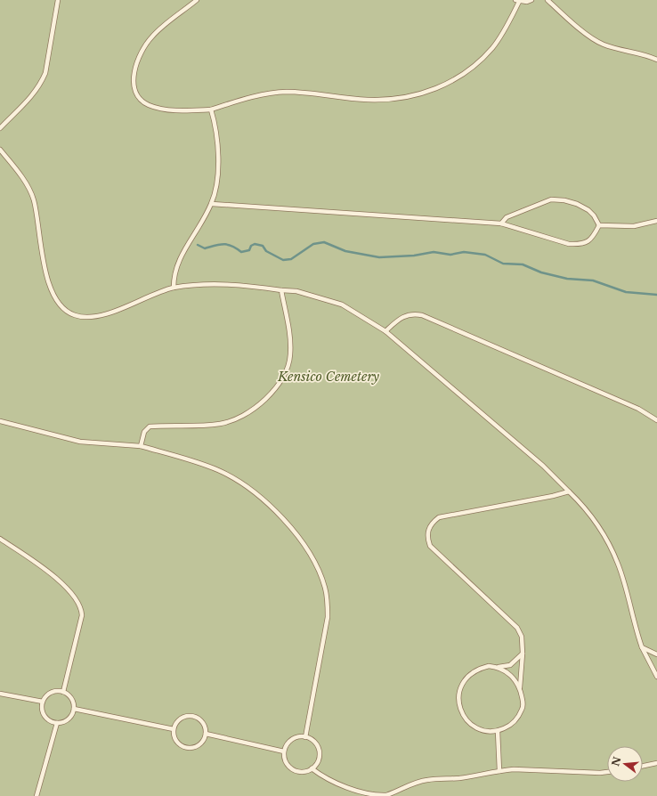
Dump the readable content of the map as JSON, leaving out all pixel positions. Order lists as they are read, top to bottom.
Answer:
{
  "parks": ["Kensico Cemetery"],
  "north": "left"
}
